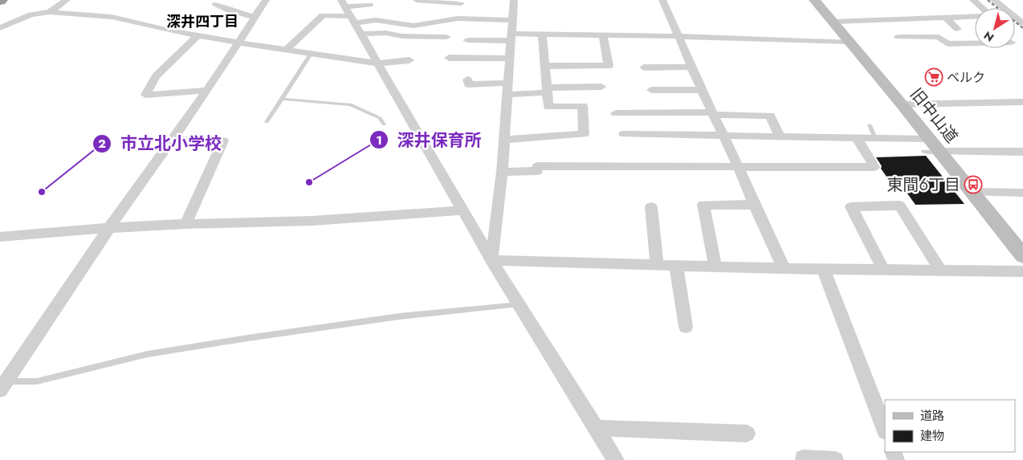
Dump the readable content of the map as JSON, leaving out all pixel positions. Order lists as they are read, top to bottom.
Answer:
{
  "streets": {
    "main road": ["旧中山道"]
  },
  "districts": ["深井四丁目"],
  "places": {
    "supermarket": ["ベルク"],
    "other": ["深井保育所", "市立北小学校"],
    "bus stop": ["東間6丁目"]
  },
  "legend": ["道路", "建物"],
  "north": "bottom left"
}
